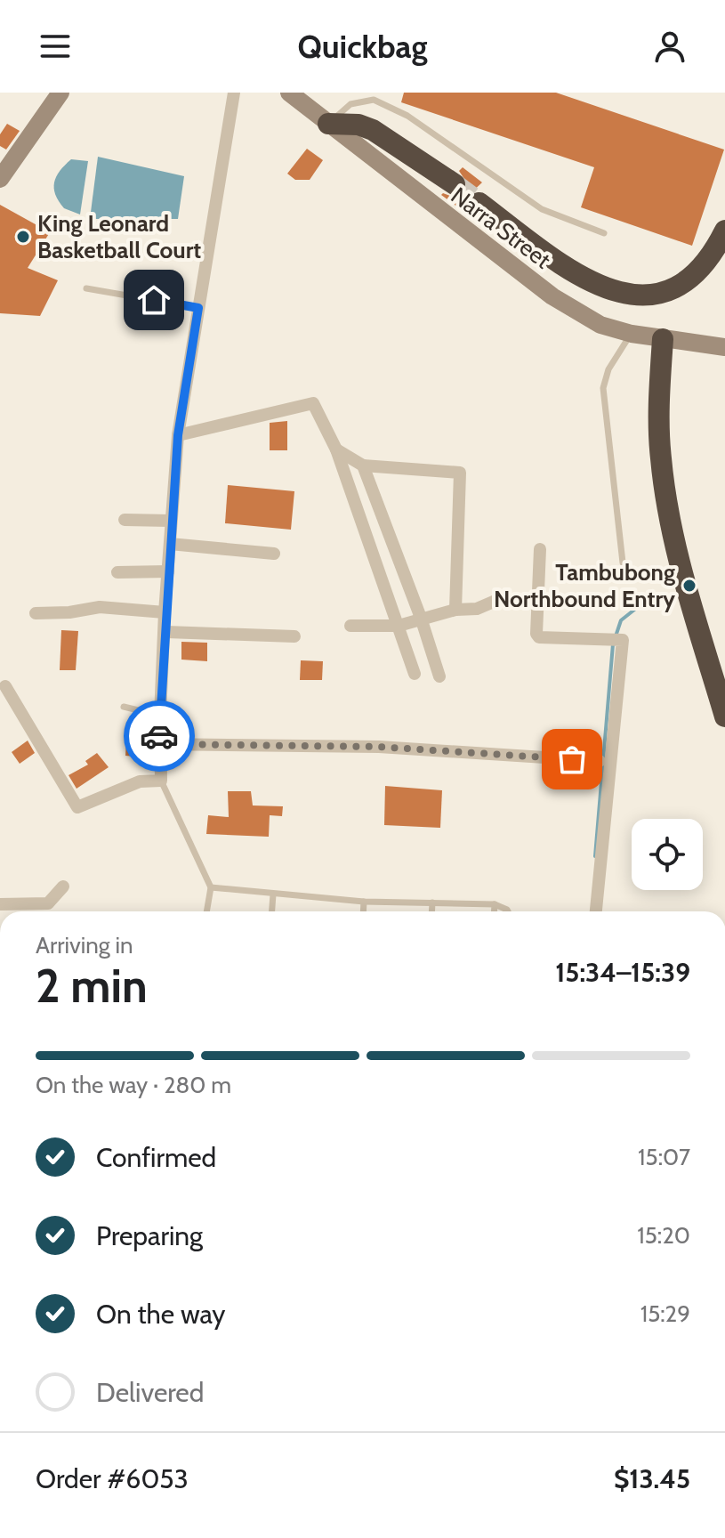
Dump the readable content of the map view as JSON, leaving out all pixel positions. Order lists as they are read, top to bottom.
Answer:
{
  "streets": {
    "main road": ["Narra Street"]
  },
  "places": ["King Leonard Basketball Court", "Tambubong Northbound Entry"],
  "page": {
    "header": "Quickbag",
    "heading": ["2 min", "Arriving in", "15:34–15:39"],
    "panel": ["Order #6053", "$13.45"],
    "bar": "On the way · 280 m",
    "list": [
      ["Confirmed", "15:07"],
      ["Preparing", "15:20"],
      ["On the way", "15:29"],
      "Delivered"
    ]
  }
}
